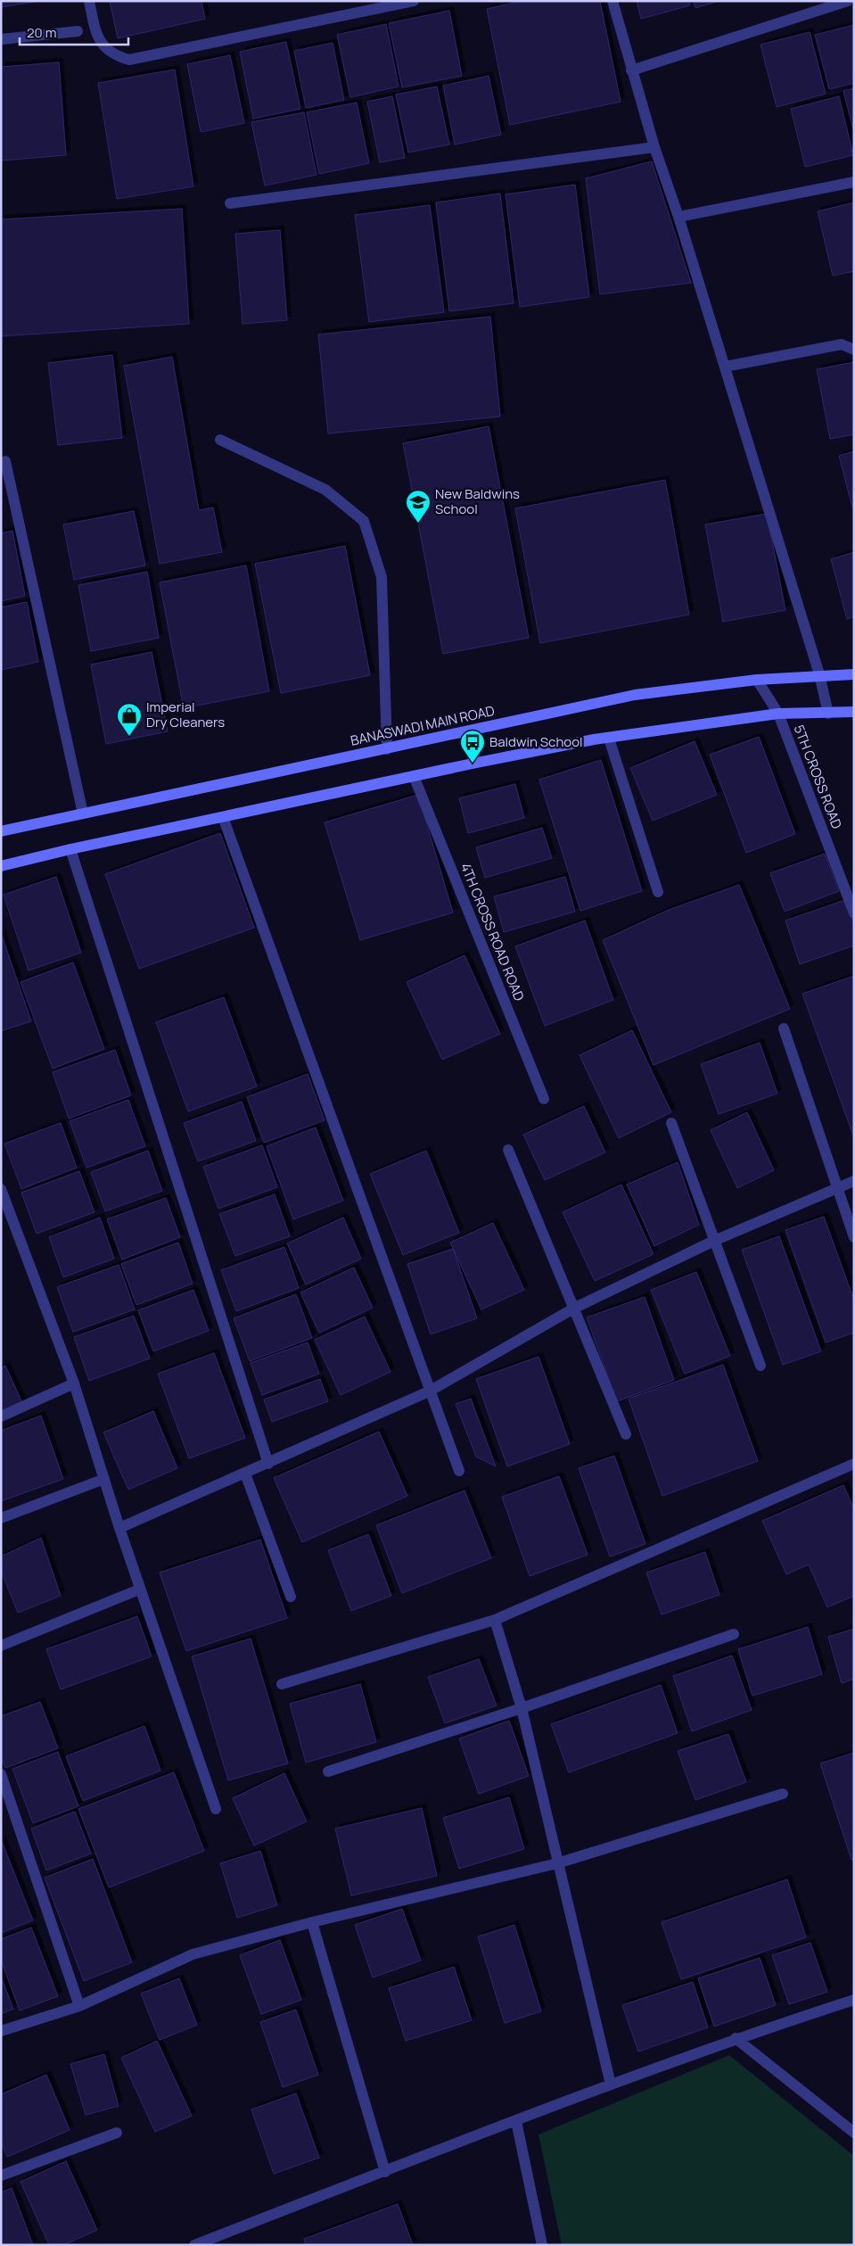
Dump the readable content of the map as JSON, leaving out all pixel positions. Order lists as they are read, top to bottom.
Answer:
{
  "streets": {
    "main road": ["BANASWADI MAIN ROAD"],
    "street": ["5TH CROSS ROAD", "4TH CROSS ROAD ROAD"]
  },
  "crossings": [
    ["BANASWADI MAIN ROAD", "5TH CROSS ROAD"]
  ],
  "places": {
    "school or university": ["New Baldwins School"],
    "shop": ["Imperial Dry Cleaners"],
    "bus stop": ["Baldwin School"]
  },
  "scale_bar": "20 m"
}
